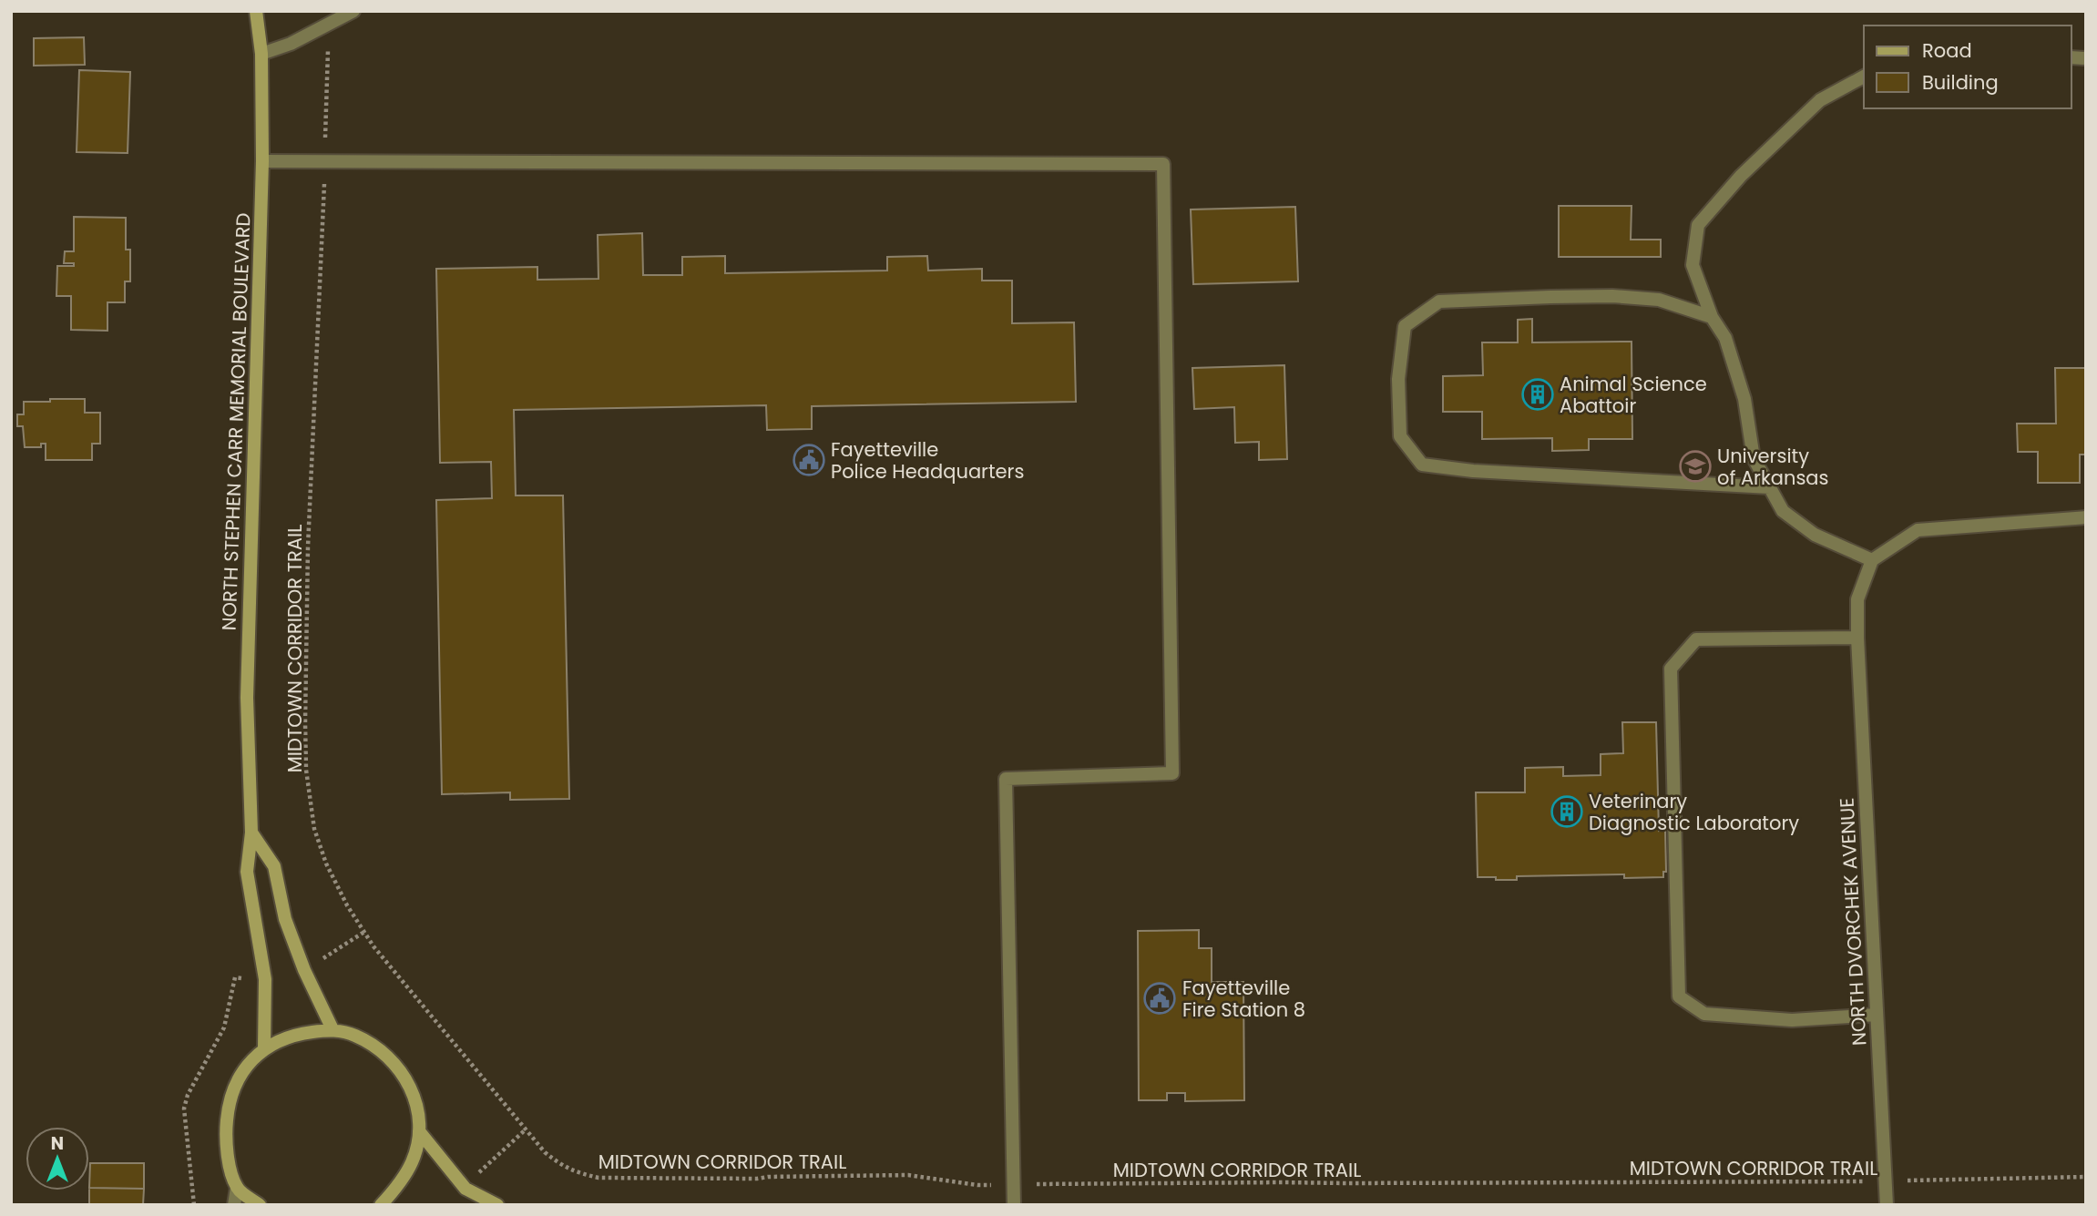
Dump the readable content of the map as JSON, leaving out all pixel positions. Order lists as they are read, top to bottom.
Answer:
{
  "streets": {
    "street": ["NORTH STEPHEN CARR MEMORIAL BOULEVARD", "NORTH DVORCHEK AVENUE"],
    "path": ["MIDTOWN CORRIDOR TRAIL"]
  },
  "crossings": [
    ["MIDTOWN CORRIDOR TRAIL", "NORTH DVORCHEK AVENUE"]
  ],
  "places": {
    "building": ["Animal Science Abattoir", "Veterinary Diagnostic Laboratory"],
    "public building": ["Fayetteville Police Headquarters", "Fayetteville Fire Station 8"],
    "school or university": ["University of Arkansas"]
  },
  "legend": ["Road", "Building"],
  "north": "top"
}
